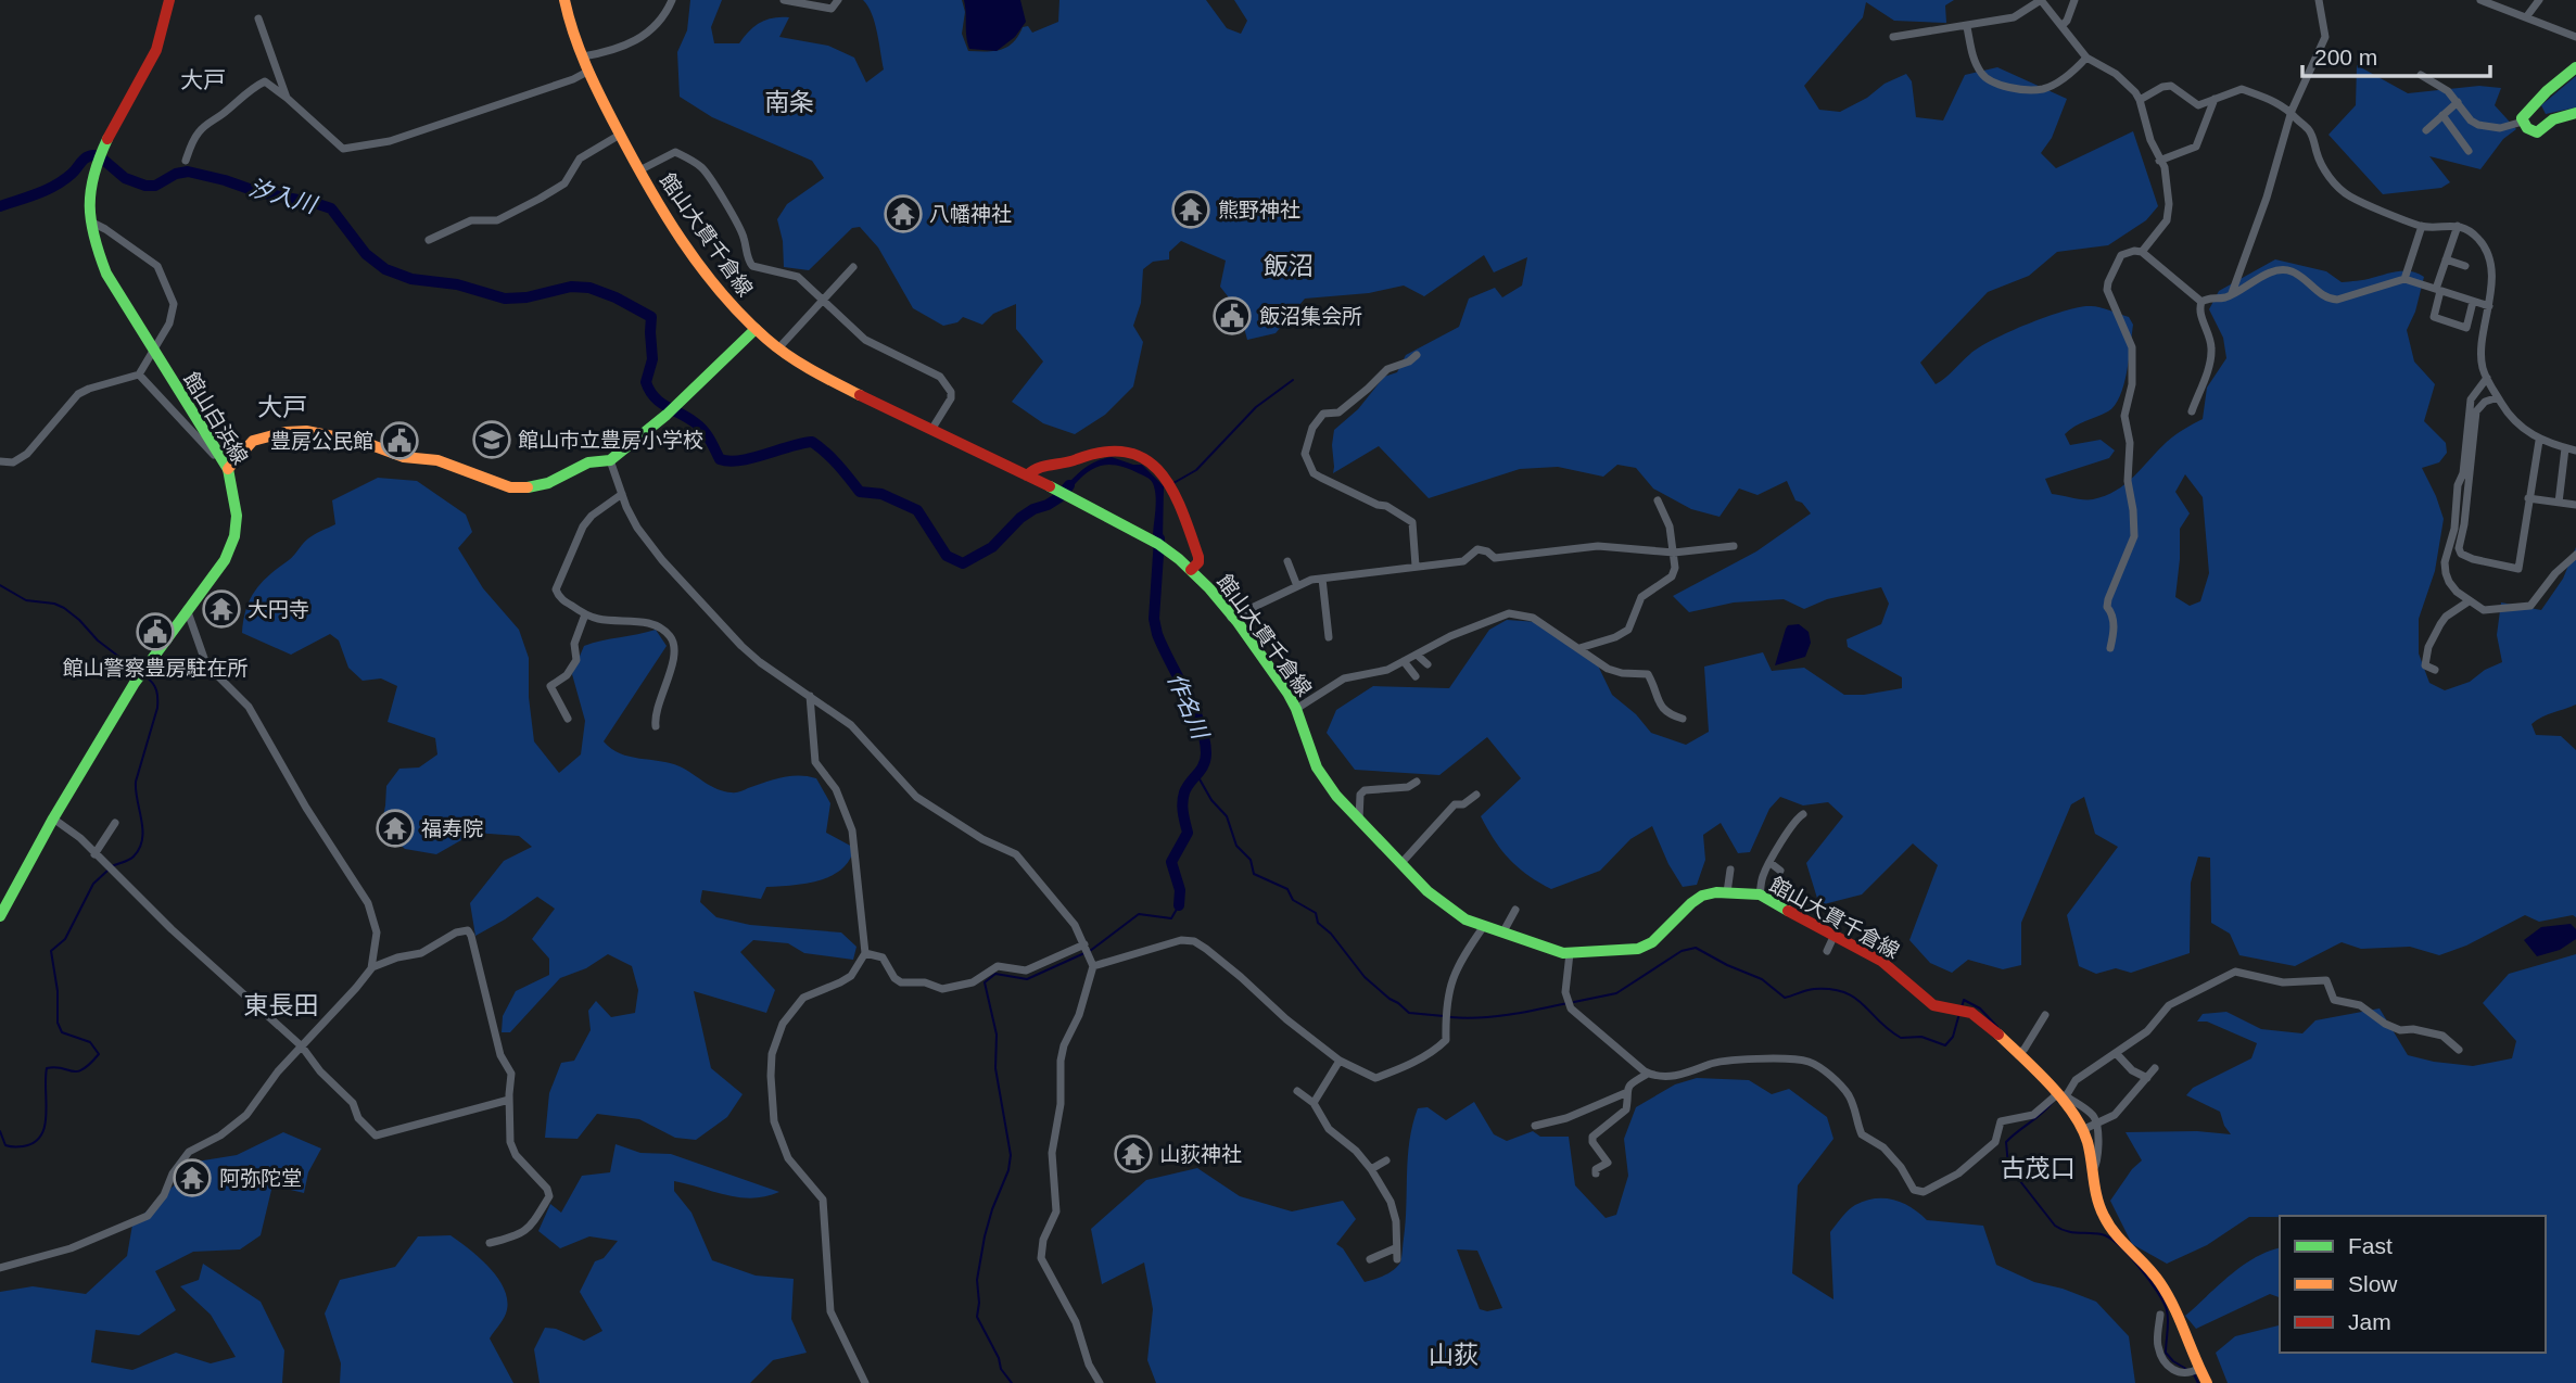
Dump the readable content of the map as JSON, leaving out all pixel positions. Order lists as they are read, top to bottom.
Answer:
{
  "streets": {
    "main road": ["館山大貫千倉線", "館山白浜線"]
  },
  "districts": [
    "大戸",
    "南条",
    "飯沼",
    "大戸",
    "東長田",
    "古茂口",
    "山荻"
  ],
  "water": ["汐入川", "作名川"],
  "places": {
    "temple": [
      "熊野神社",
      "八幡神社",
      "大円寺",
      "福寿院",
      "山荻神社",
      "阿弥陀堂"
    ],
    "public building": ["飯沼集会所", "豊房公民館", "館山警察豊房駐在所"],
    "school or university": ["館山市立豊房小学校"]
  },
  "legend": ["Fast", "Slow", "Jam"],
  "scale_bar": "200 m"
}
